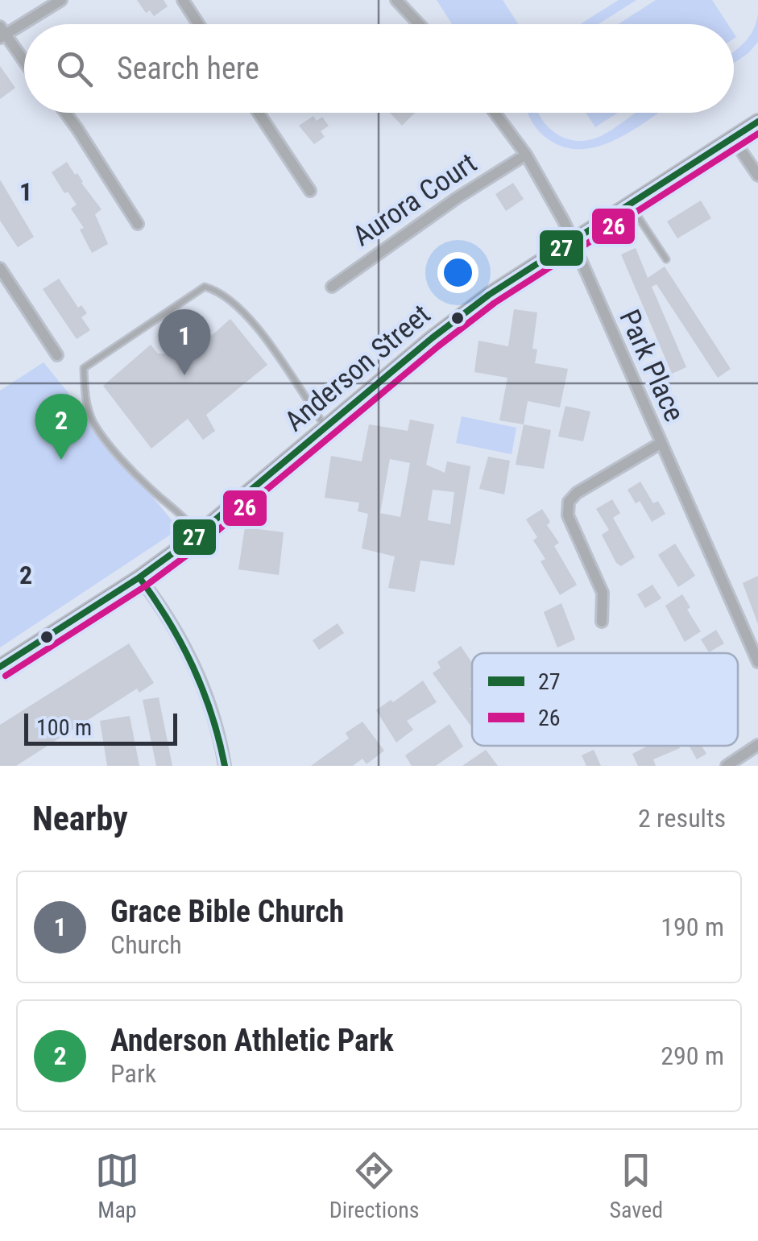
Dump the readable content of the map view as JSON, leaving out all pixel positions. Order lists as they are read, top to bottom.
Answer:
{
  "streets": {
    "street": ["Aurora Court", "Park Place", "Anderson Street"]
  },
  "crossings": [
    ["Aurora Court", "Park Place"],
    ["Park Place", "Anderson Street"]
  ],
  "lines": ["transit line 27", "transit line 26"],
  "legend": ["27", "26"],
  "scale_bar": "100 m",
  "page": {
    "search": "Search here",
    "pins": ["1", "2"],
    "scale": "100 m",
    "heading": ["Nearby", "2 results"],
    "list": [
      {
        "mark": "1",
        "name": "Grace Bible Church",
        "note": "Church",
        "value": "190 m"
      },
      {
        "mark": "2",
        "name": "Anderson Athletic Park",
        "note": "Park",
        "value": "290 m"
      }
    ],
    "nav": ["Map", "Directions", "Saved"]
  },
  "grid": {
    "rows": ["1", "2"]
  }
}
